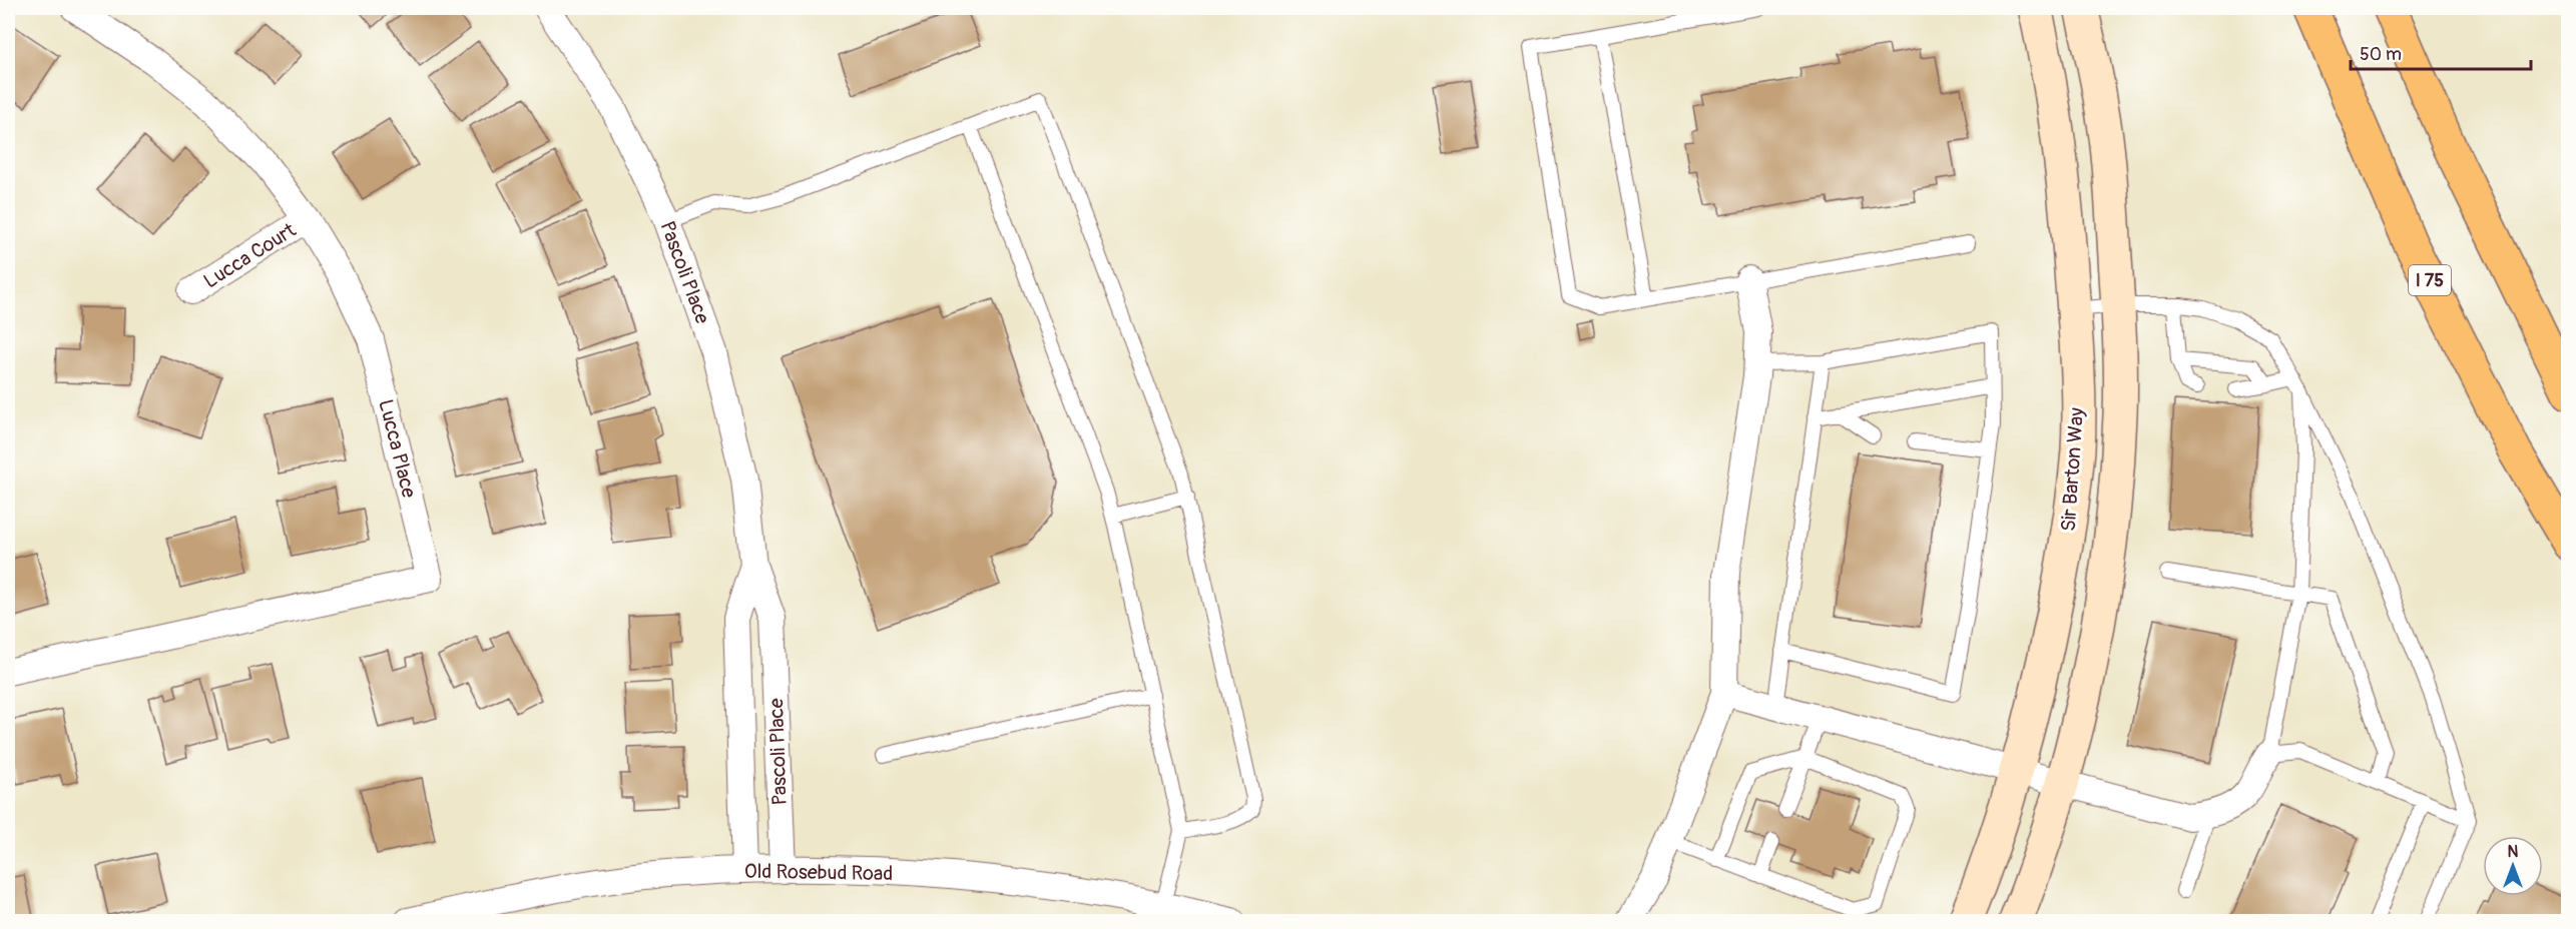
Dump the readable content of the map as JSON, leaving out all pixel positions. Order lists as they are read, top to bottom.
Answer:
{
  "streets": {
    "highway": ["I 75"],
    "main road": ["Sir Barton Way"],
    "street": [
      "Lucca Court",
      "Pascoli Place",
      "Lucca Place",
      "Old Rosebud Road"
    ]
  },
  "crossings": [
    ["Lucca Court", "Lucca Place"],
    ["Pascoli Place", "Old Rosebud Road"]
  ],
  "scale_bar": "50 m",
  "north": "top"
}
